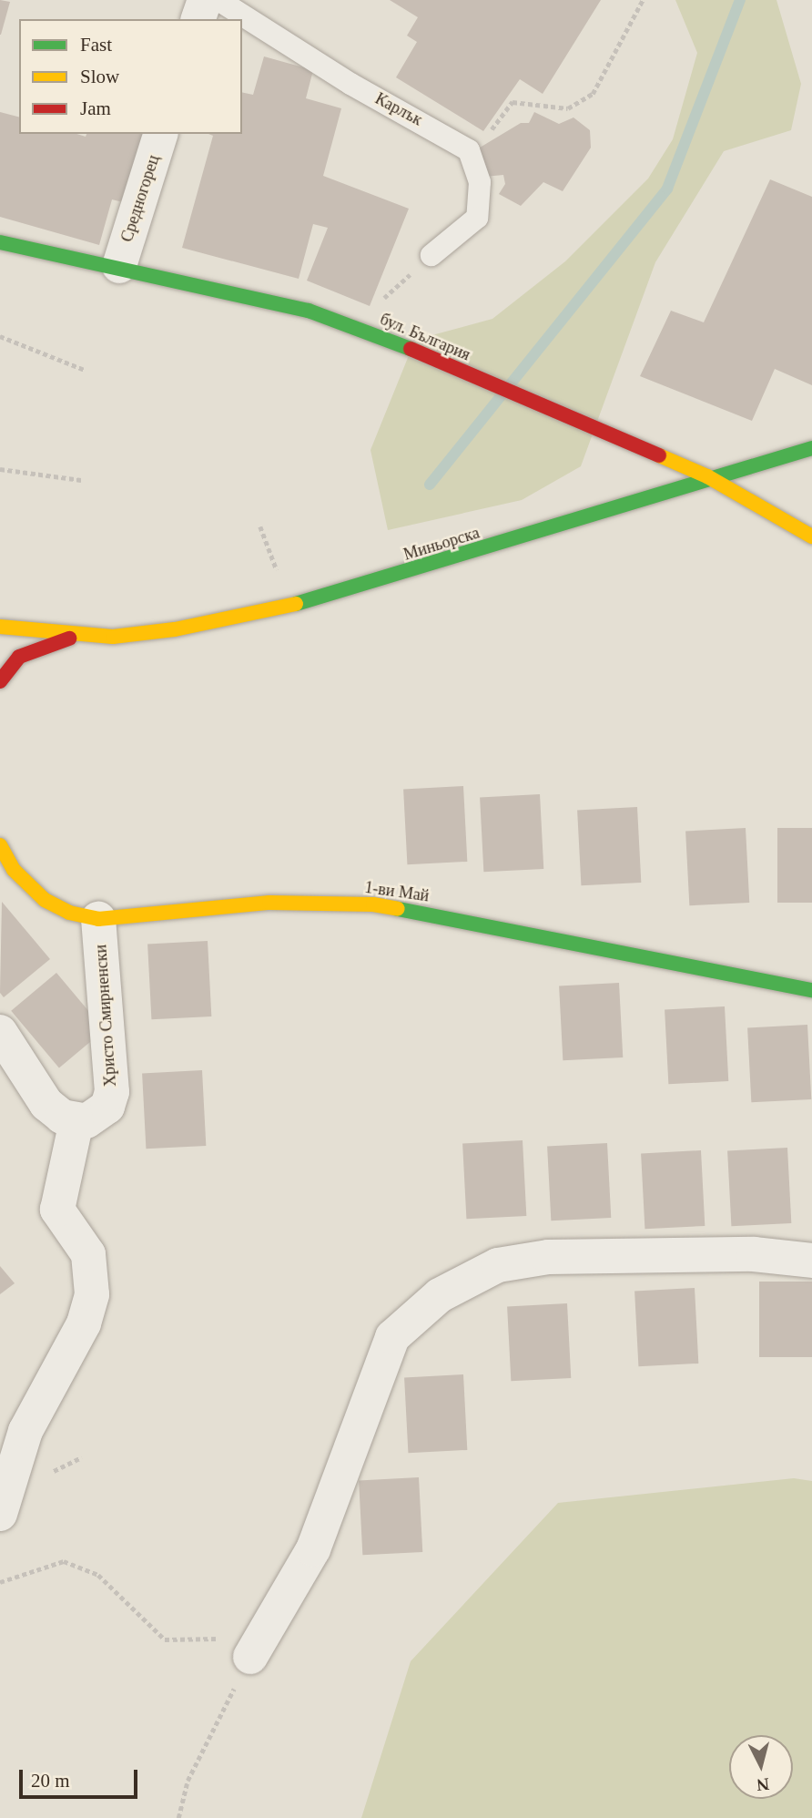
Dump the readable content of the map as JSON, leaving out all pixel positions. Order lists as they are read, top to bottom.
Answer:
{
  "streets": {
    "street": [
      "Средногорец",
      "бул. България",
      "Миньорска",
      "1-ви Май",
      "Христо Смирненски"
    ],
    "lane": ["Карлък"]
  },
  "crossings": [
    ["Средногорец", "бул. България"],
    ["бул. България", "Миньорска"],
    ["1-ви Май", "Христо Смирненски"]
  ],
  "legend": ["Fast", "Slow", "Jam"],
  "scale_bar": "20 m",
  "north": "bottom"
}
